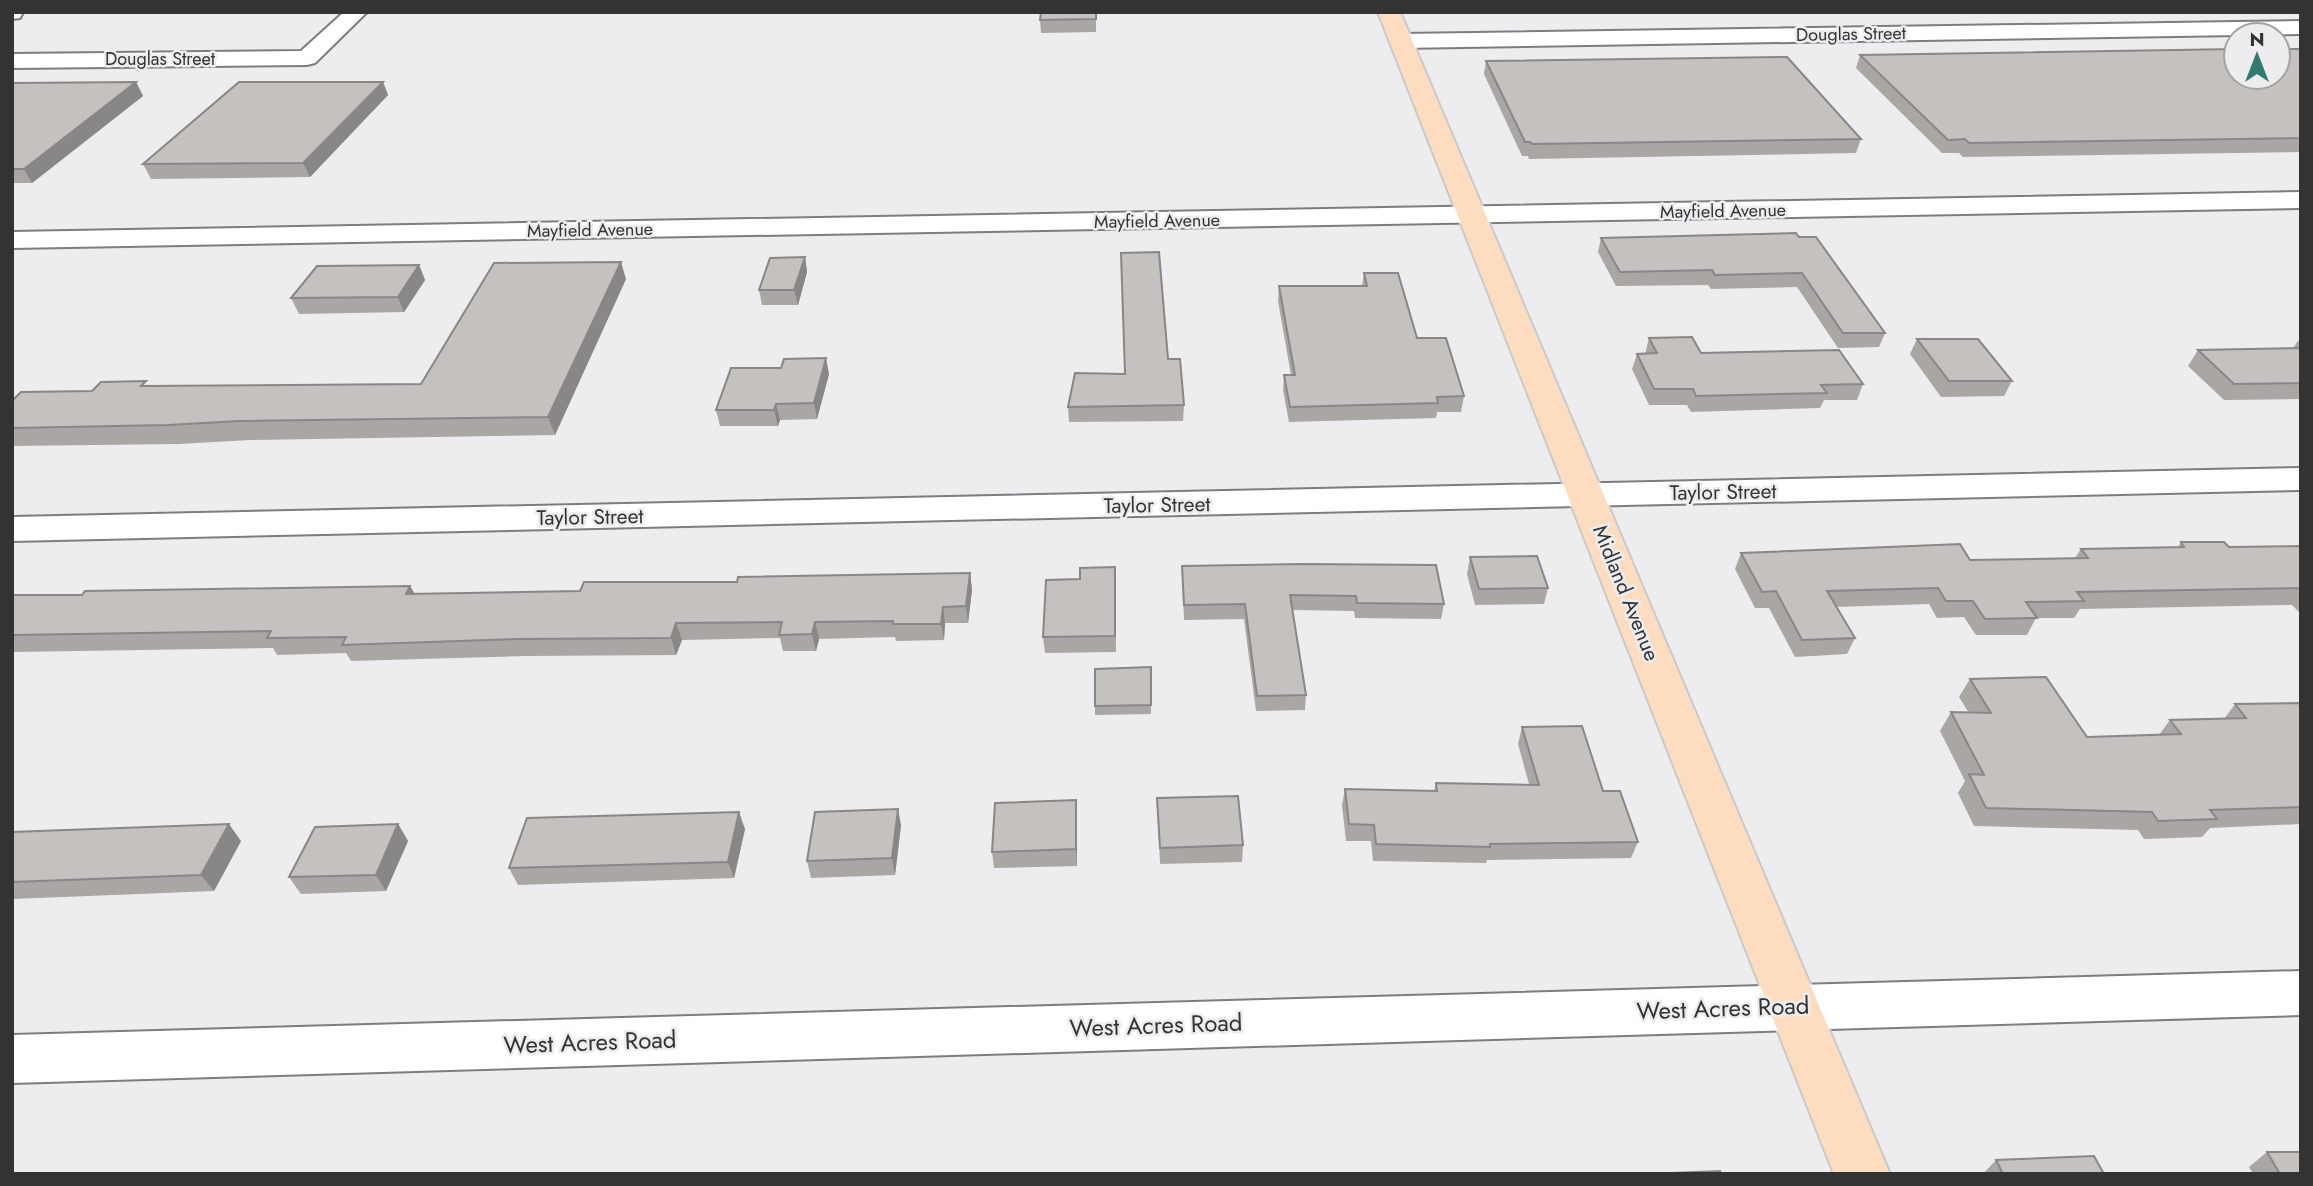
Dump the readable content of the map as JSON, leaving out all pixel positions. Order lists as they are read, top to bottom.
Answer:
{
  "streets": {
    "main road": ["Midland Avenue"],
    "street": [
      "Douglas Street",
      "Mayfield Avenue",
      "Taylor Street",
      "West Acres Road"
    ]
  },
  "crossings": [
    ["Douglas Street", "Midland Avenue"],
    ["Mayfield Avenue", "Midland Avenue"],
    ["Taylor Street", "Midland Avenue"],
    ["Midland Avenue", "West Acres Road"]
  ],
  "north": "top"
}
